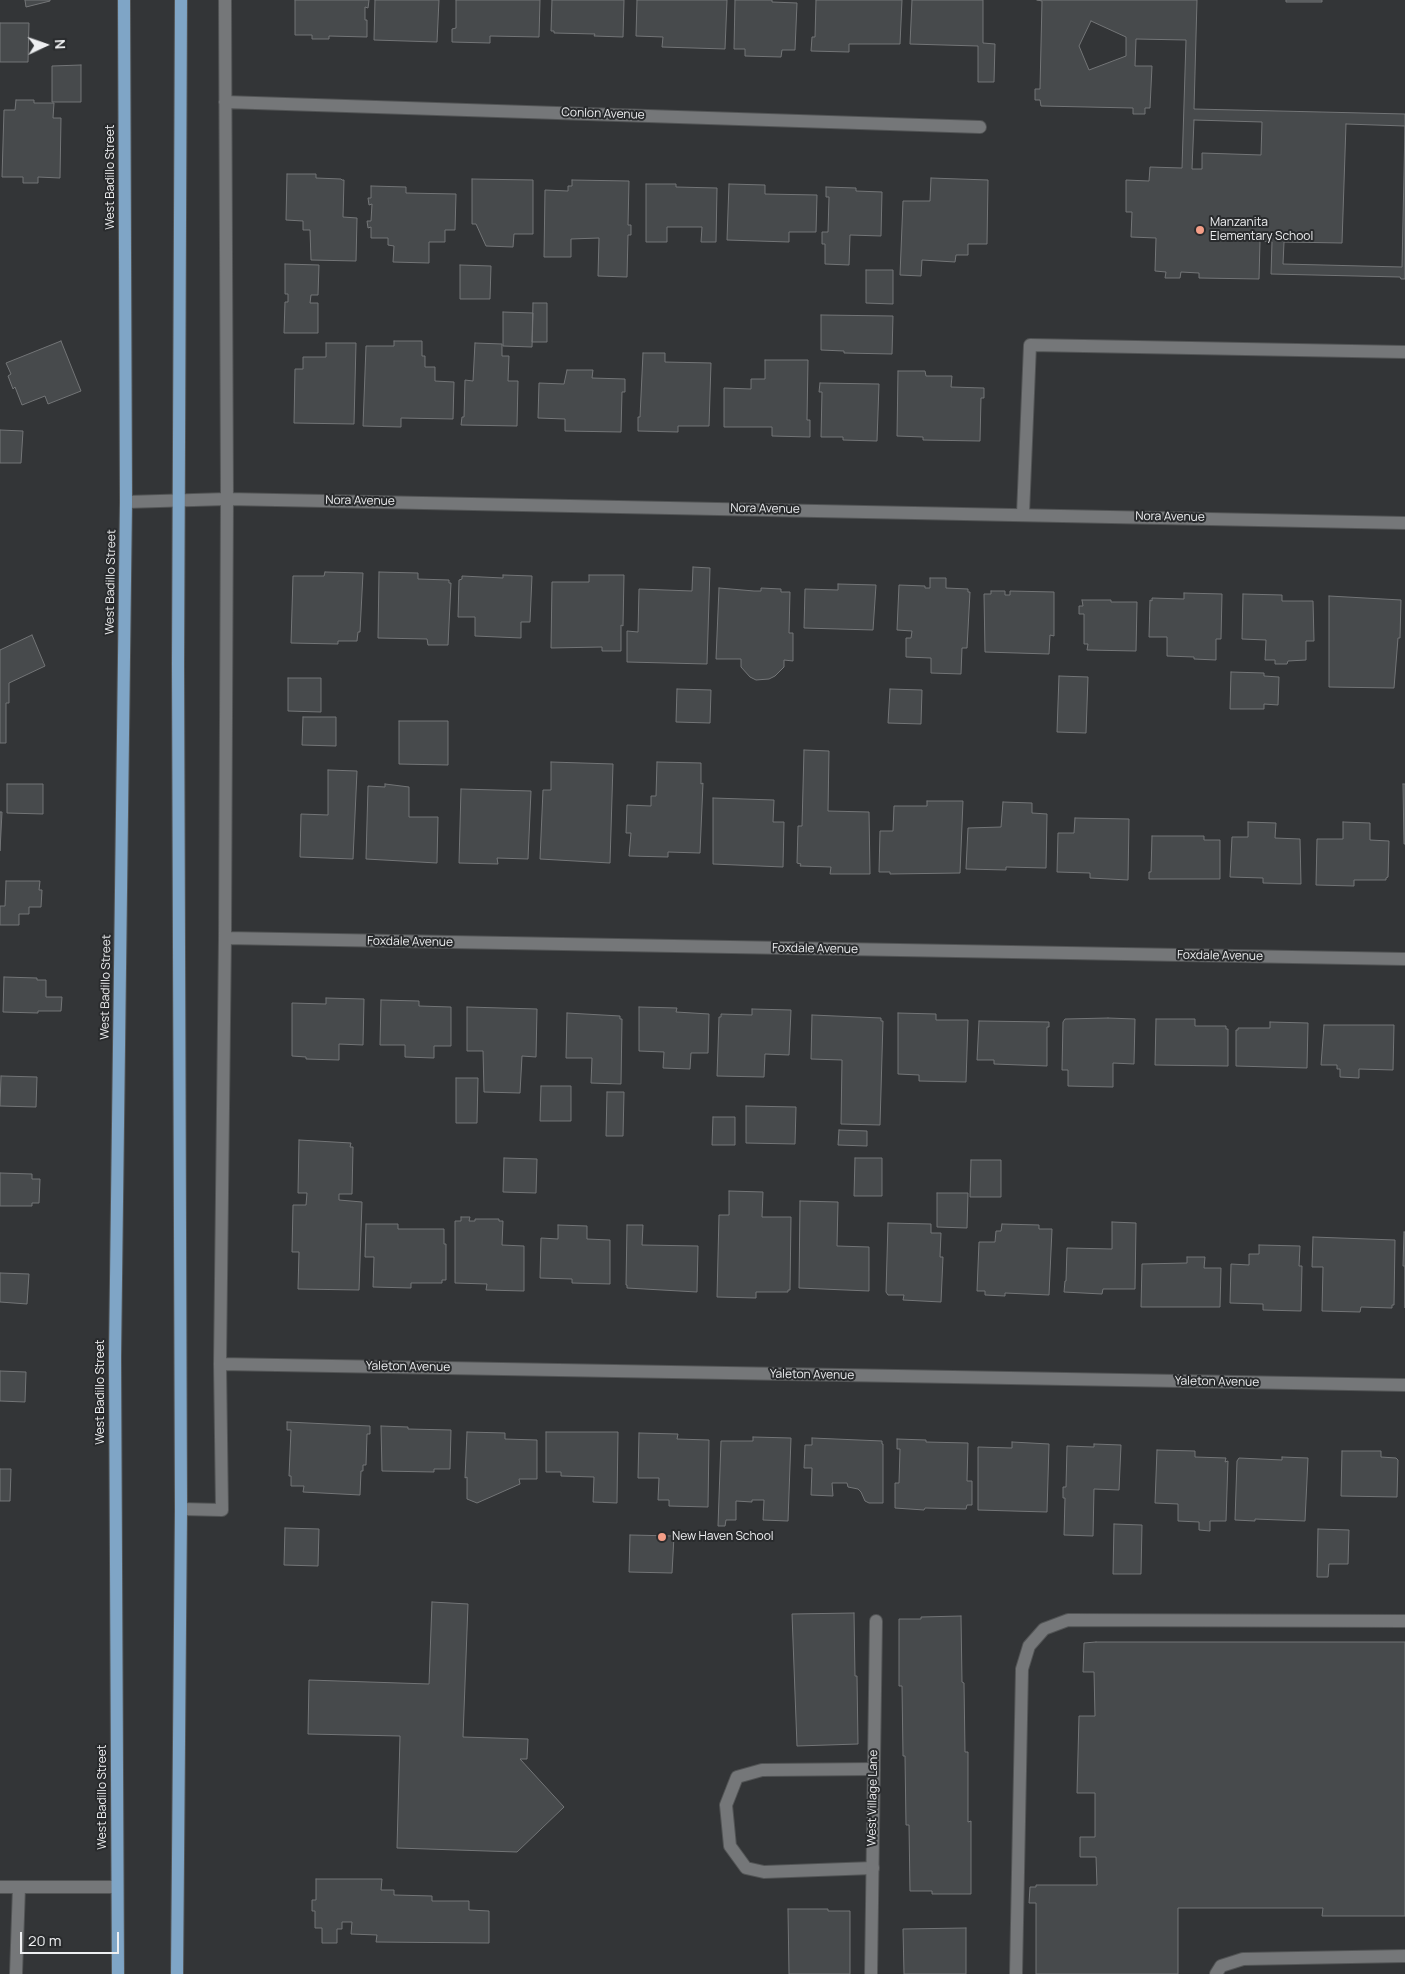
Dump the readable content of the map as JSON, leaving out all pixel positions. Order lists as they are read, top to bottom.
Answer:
{
  "streets": {
    "main road": ["West Badillo Street"],
    "street": [
      "Conlon Avenue",
      "Nora Avenue",
      "Foxdale Avenue",
      "Yaleton Avenue",
      "West Village Lane"
    ]
  },
  "crossings": [
    ["West Badillo Street", "Nora Avenue"]
  ],
  "places": ["Manzanita Elementary School", "New Haven School"],
  "scale_bar": "20 m",
  "north": "right"
}
